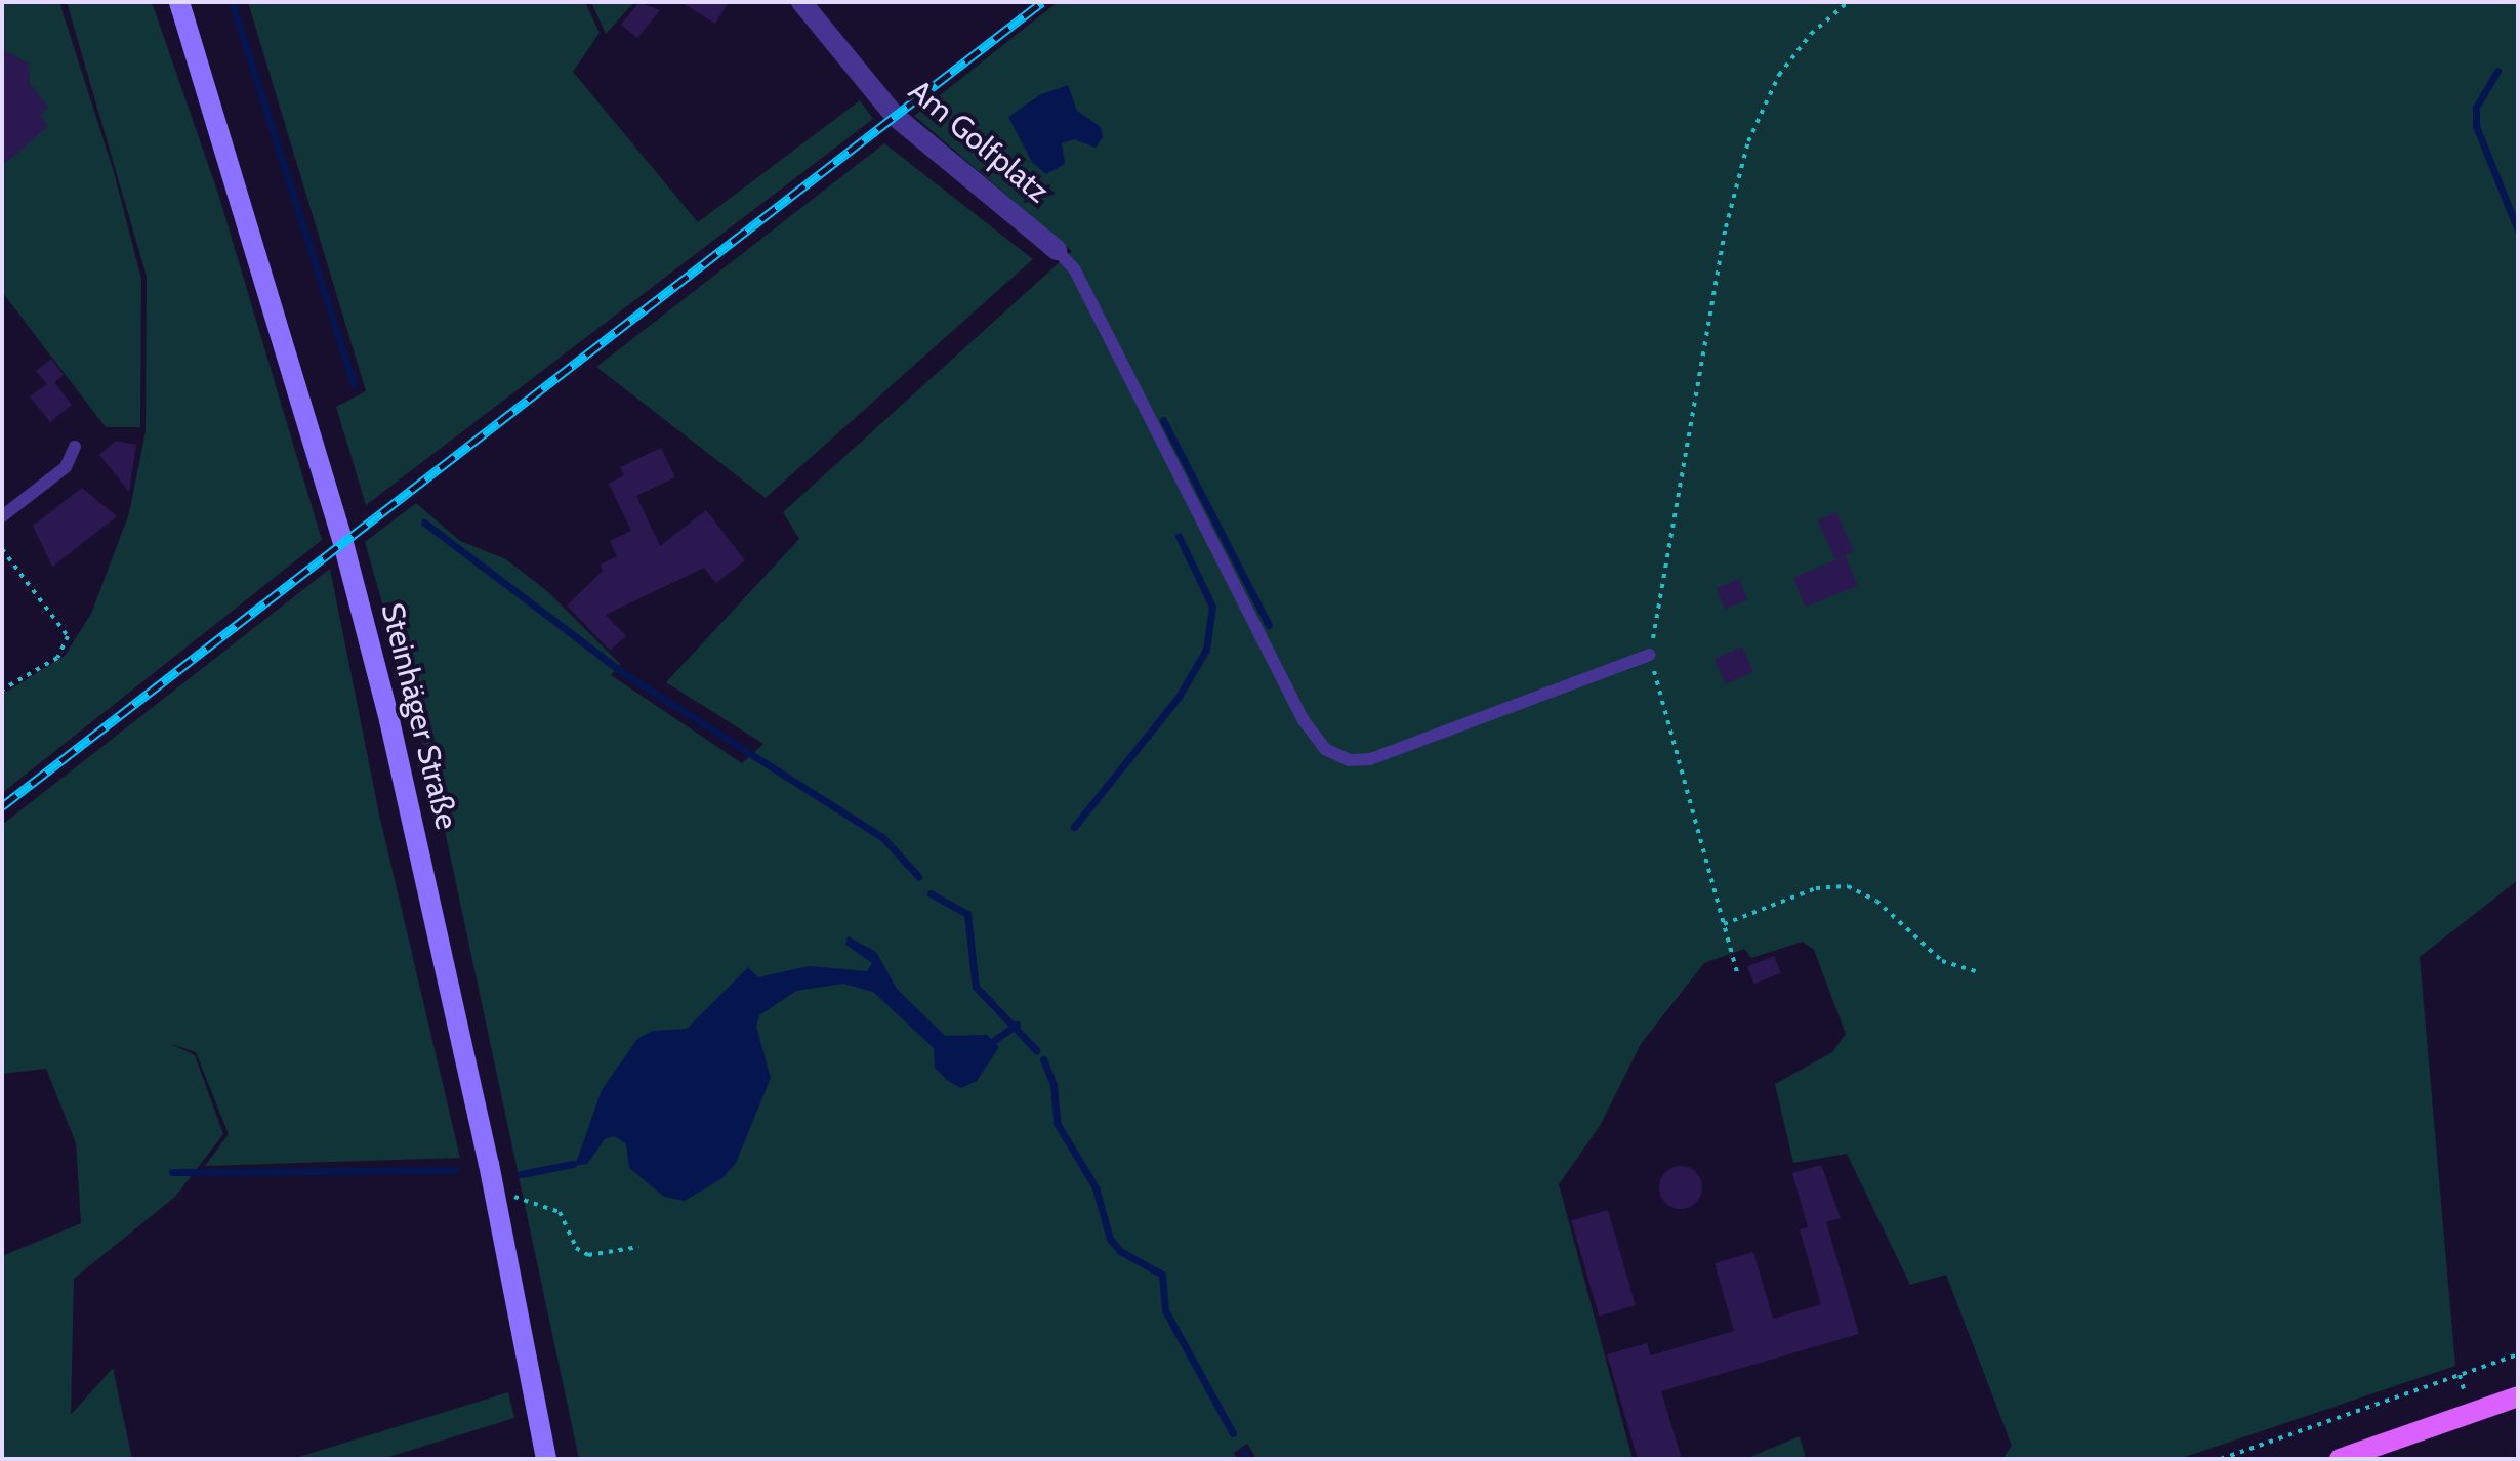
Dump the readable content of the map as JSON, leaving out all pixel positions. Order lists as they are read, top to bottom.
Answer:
{
  "streets": {
    "main road": ["Steinhäger Straße"],
    "street": ["Am Golfplatz"]
  }
}
